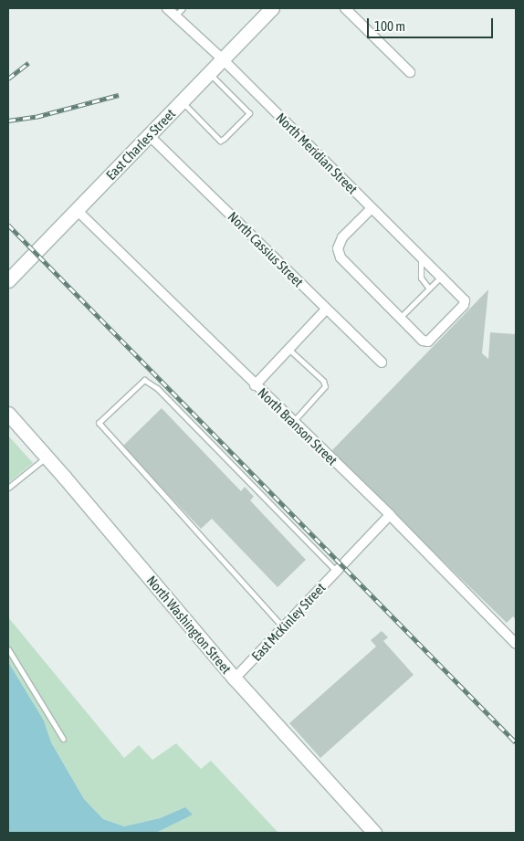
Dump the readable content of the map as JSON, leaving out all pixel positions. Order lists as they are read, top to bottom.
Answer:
{
  "streets": {
    "street": [
      "East Charles Street",
      "North Meridian Street",
      "North Cassius Street",
      "North Branson Street",
      "East McKinley Street",
      "North Washington Street"
    ]
  },
  "crossings": [
    ["East Charles Street", "North Meridian Street"],
    ["East Charles Street", "North Cassius Street"],
    ["East Charles Street", "North Branson Street"],
    ["North Branson Street", "East McKinley Street"],
    ["East McKinley Street", "North Washington Street"]
  ],
  "scale_bar": "100 m"
}
